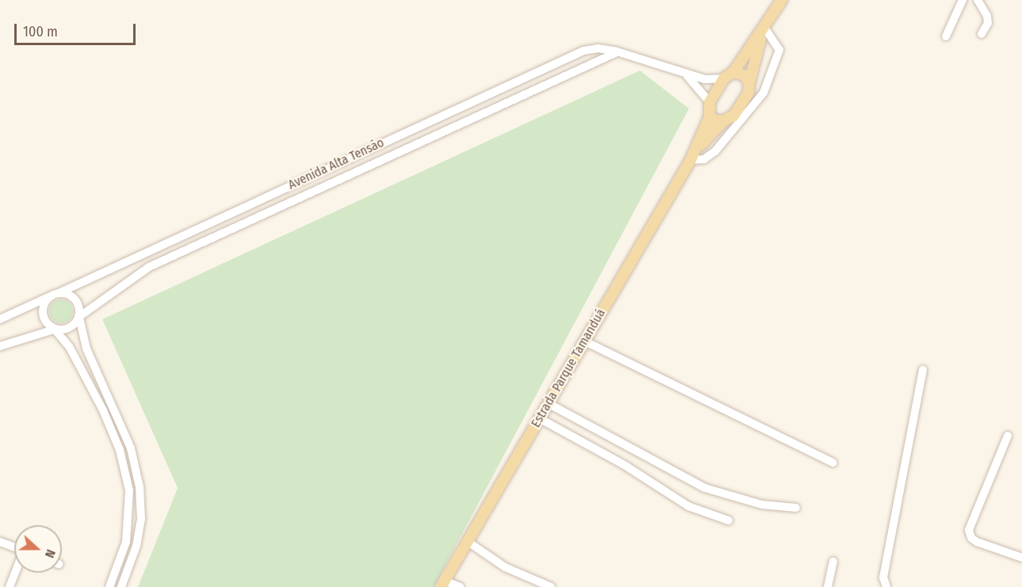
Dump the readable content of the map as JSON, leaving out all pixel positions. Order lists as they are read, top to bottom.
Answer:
{
  "streets": {
    "main road": ["Estrada Parque Tamanduá"],
    "street": ["Avenida Alta Tensāo"]
  },
  "scale_bar": "100 m",
  "north": "right"
}
